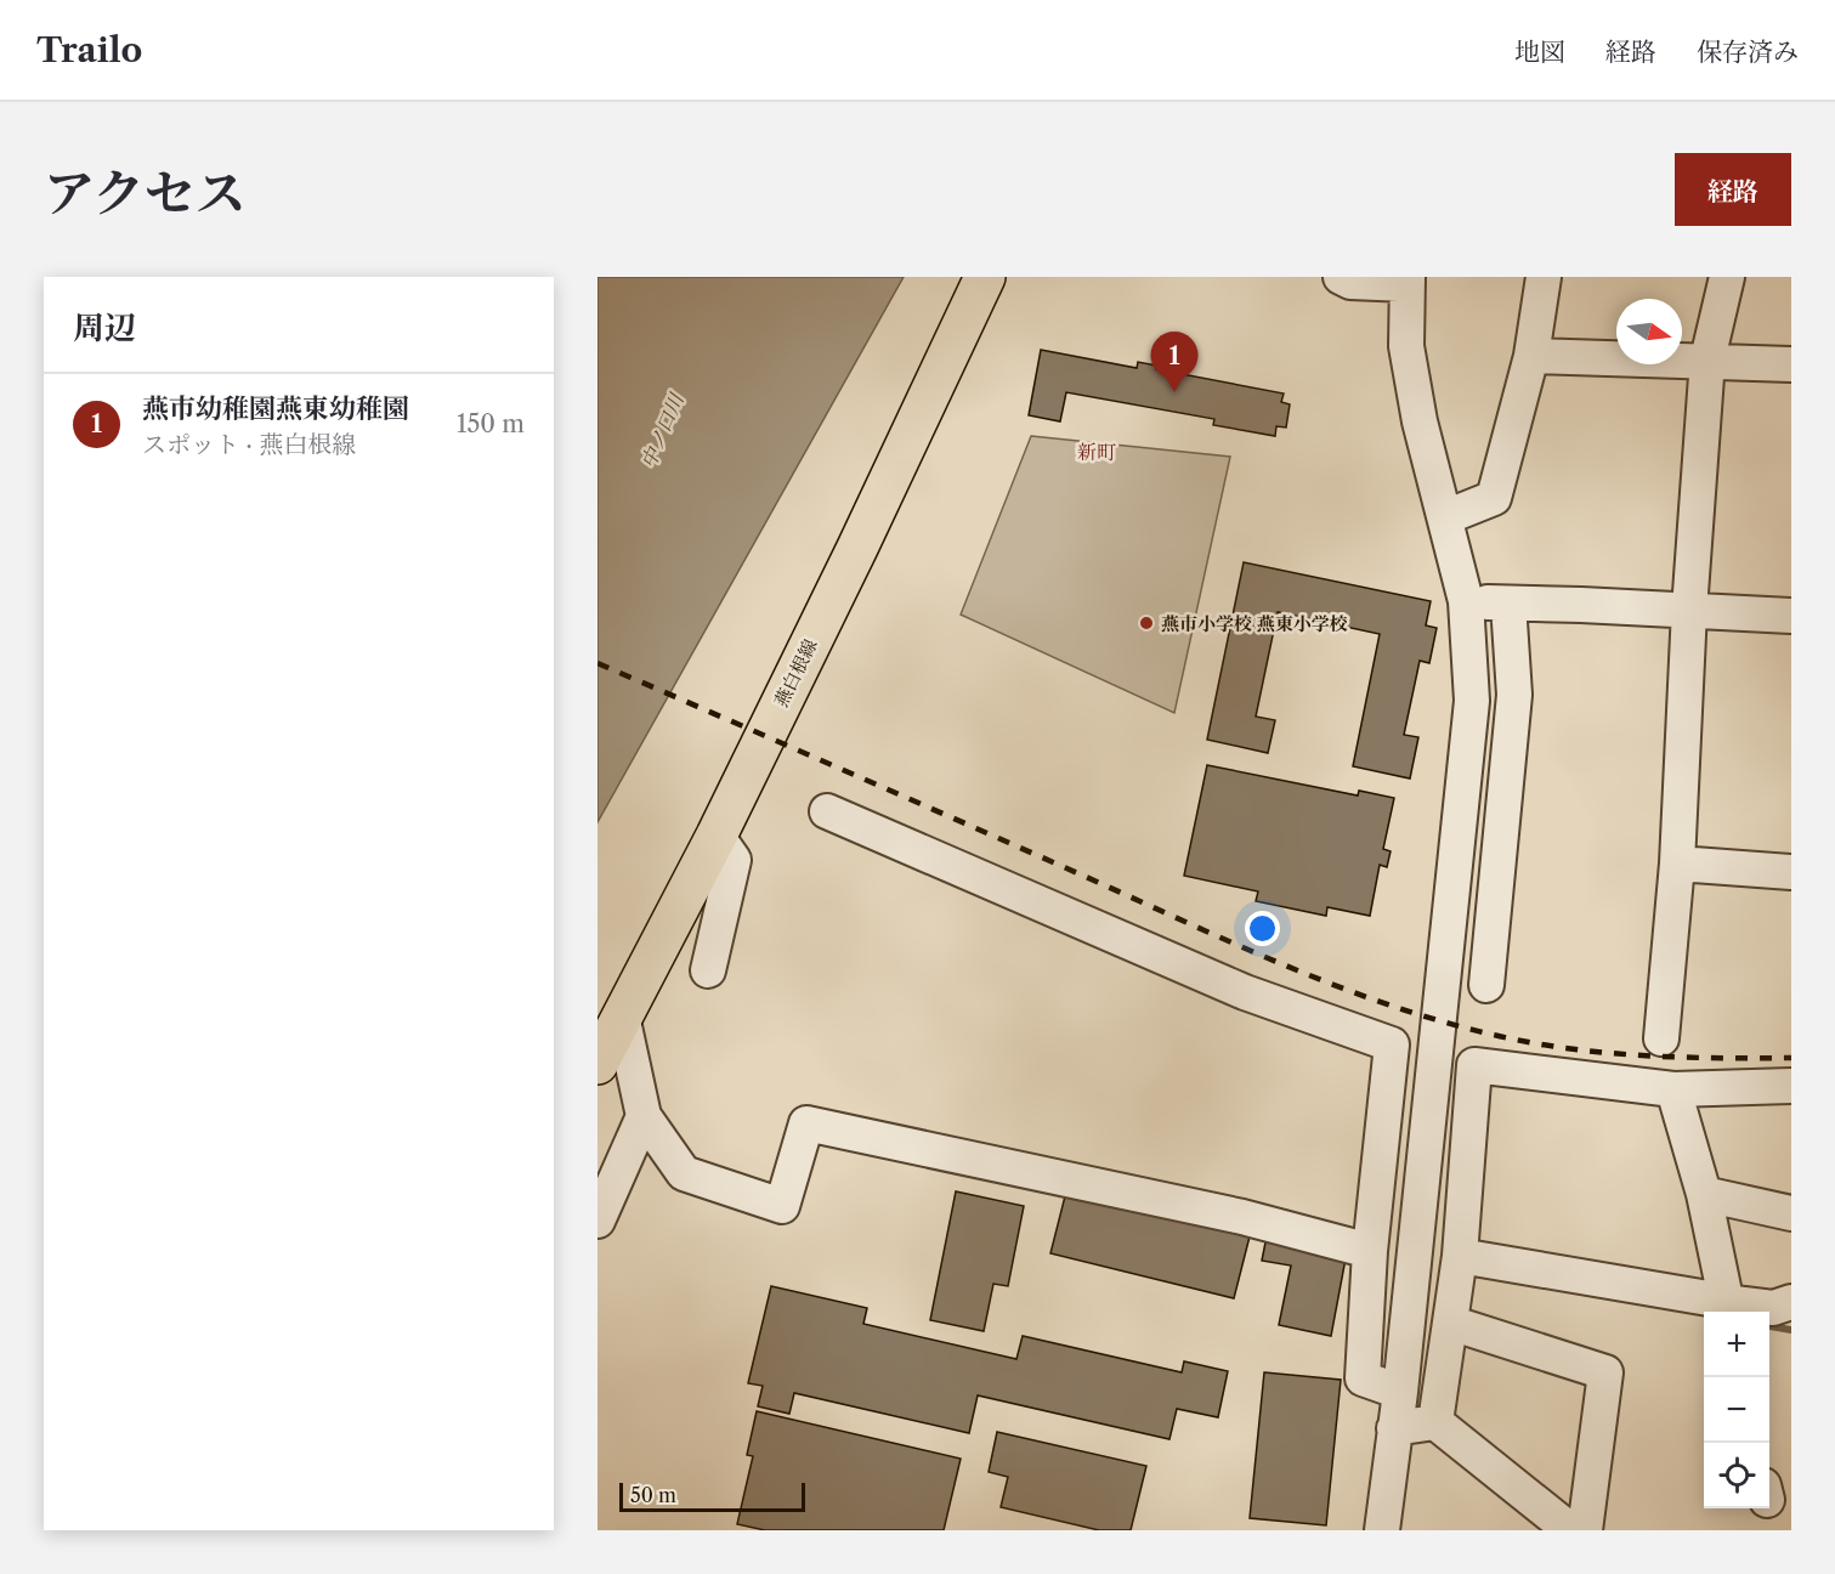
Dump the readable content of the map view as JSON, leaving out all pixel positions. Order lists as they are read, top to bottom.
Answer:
{
  "streets": {
    "main road": ["燕白根線"]
  },
  "districts": ["新町"],
  "water": ["中ノ口川"],
  "places": ["燕市小学校 燕東小学校"],
  "scale_bar": "50 m",
  "north": "right",
  "page": {
    "header": "Trailo",
    "nav": ["地図", "経路", "保存済み"],
    "title": "アクセス",
    "buttons": "経路",
    "heading": "周辺",
    "pins": "1",
    "list": [
      {
        "mark": "1",
        "name": "燕市幼稚園燕東幼稚園",
        "note": "スポット · 燕白根線",
        "value": "150 m"
      }
    ],
    "map_buttons": ["+", "−"],
    "scale": "50 m"
  }
}
